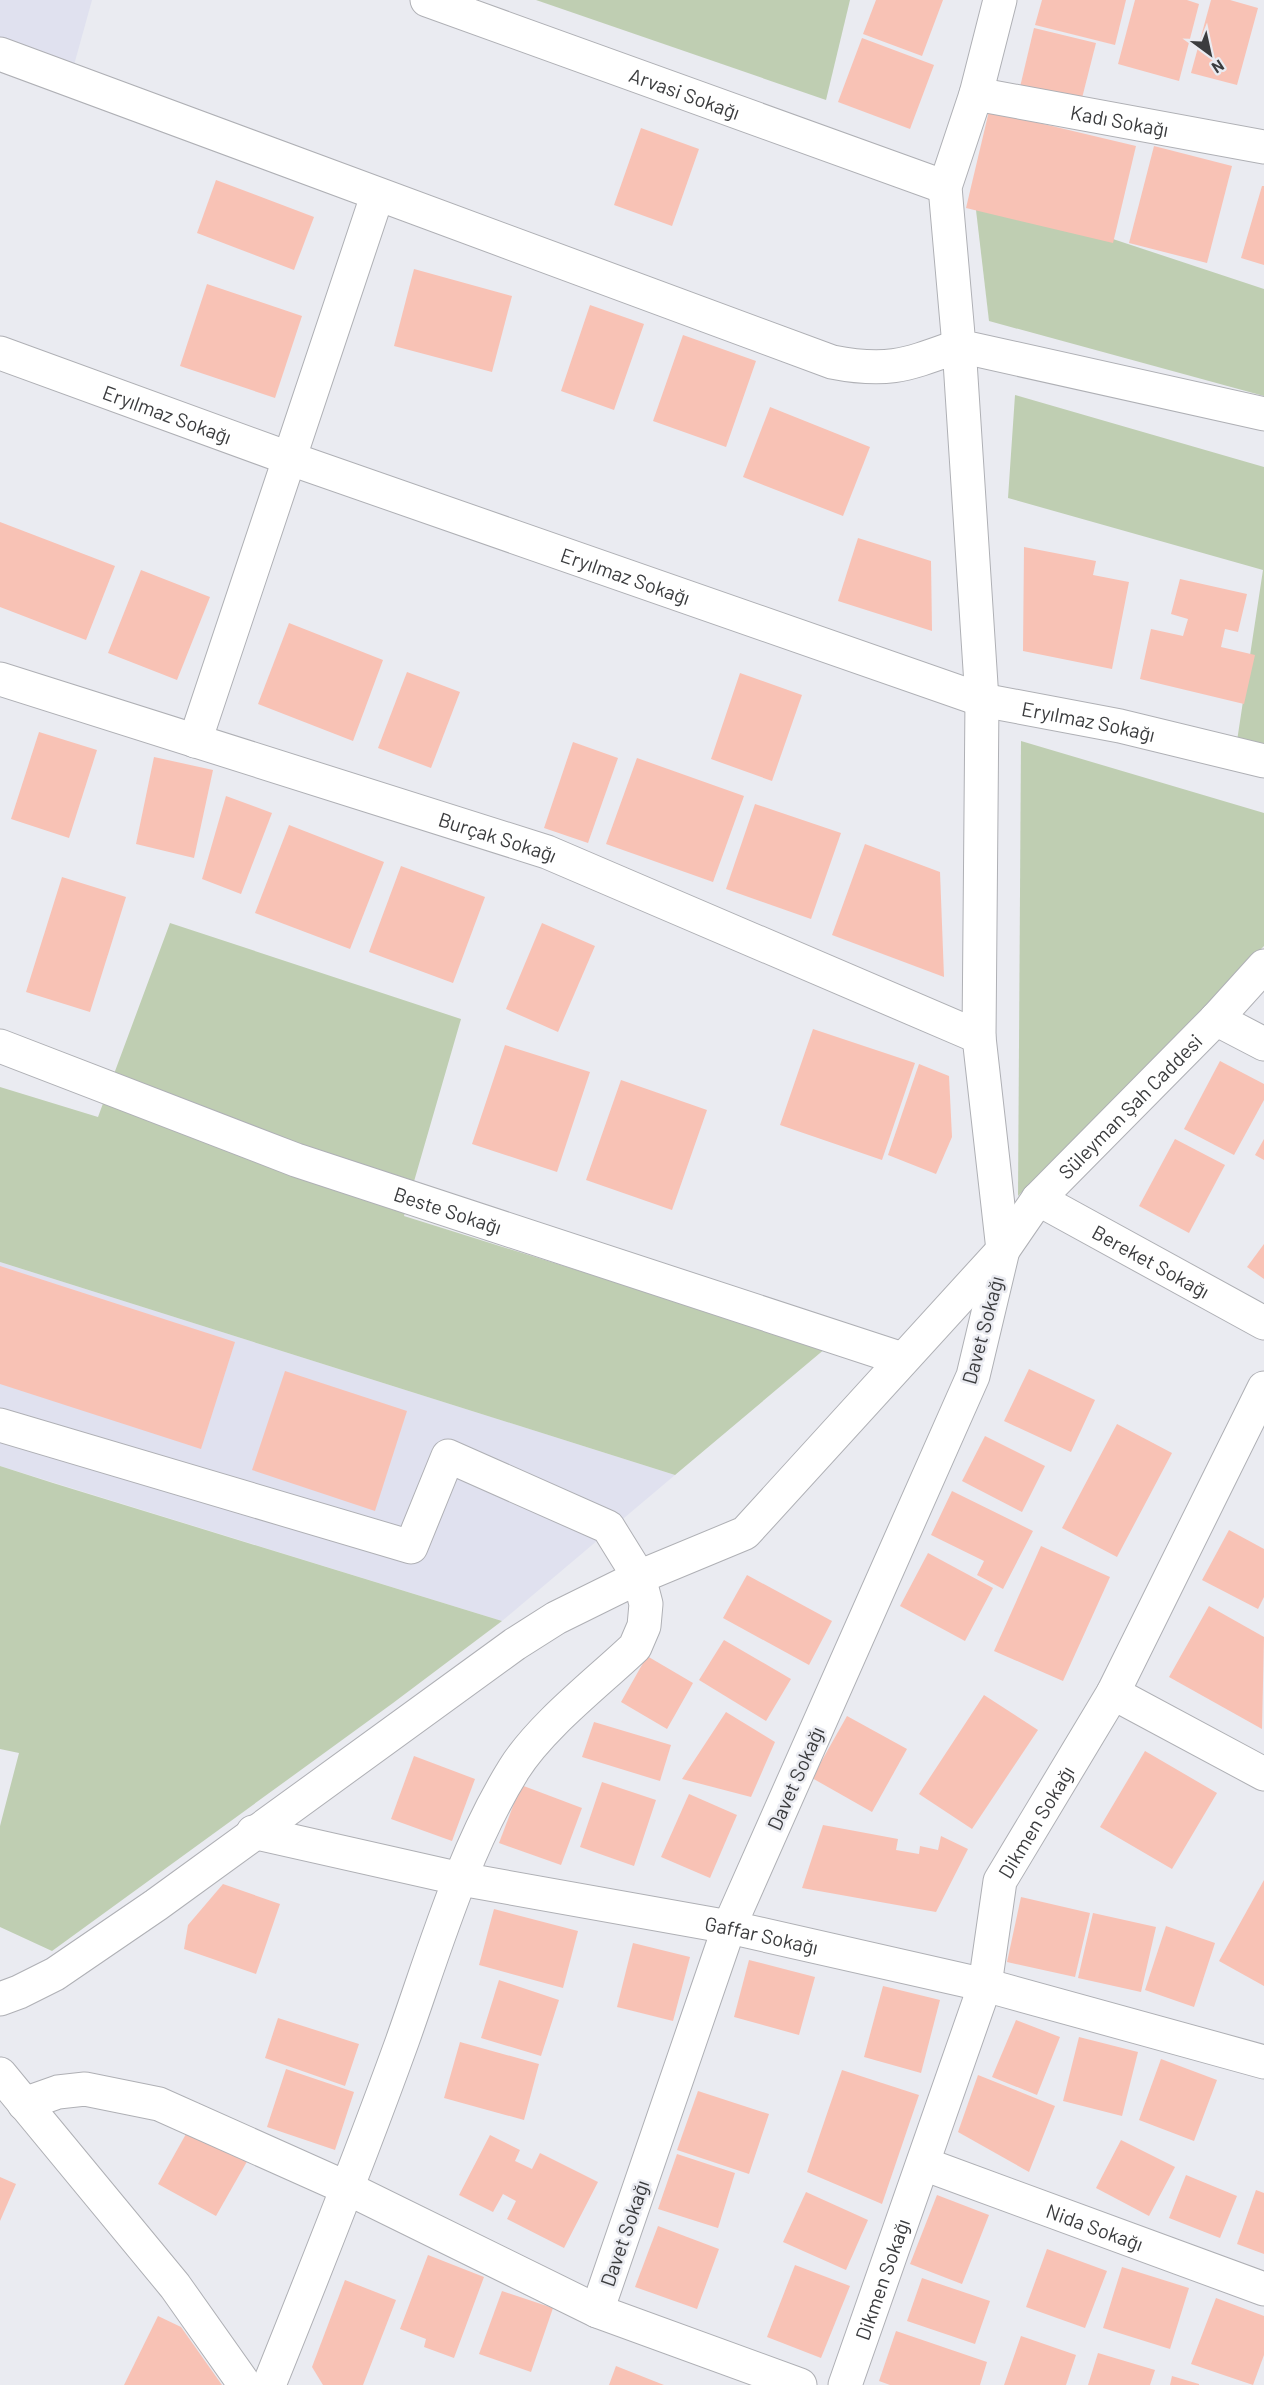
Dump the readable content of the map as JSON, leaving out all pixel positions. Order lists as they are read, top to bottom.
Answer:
{
  "streets": {
    "street": [
      "Arvasi Sokağı",
      "Kadı Sokağı",
      "Eryılmaz Sokağı",
      "Burçak Sokağı",
      "Süleyman Şah Caddesi",
      "Beste Sokağı",
      "Bereket Sokağı",
      "Davet Sokağı",
      "Dikmen Sokağı",
      "Gaffar Sokağı",
      "Nida Sokağı"
    ]
  },
  "crossings": [
    ["Süleyman Şah Caddesi", "Bereket Sokağı"],
    ["Süleyman Şah Caddesi", "Davet Sokağı"],
    ["Davet Sokağı", "Gaffar Sokağı"],
    ["Dikmen Sokağı", "Gaffar Sokağı"],
    ["Dikmen Sokağı", "Nida Sokağı"]
  ],
  "north": "bottom right"
}
